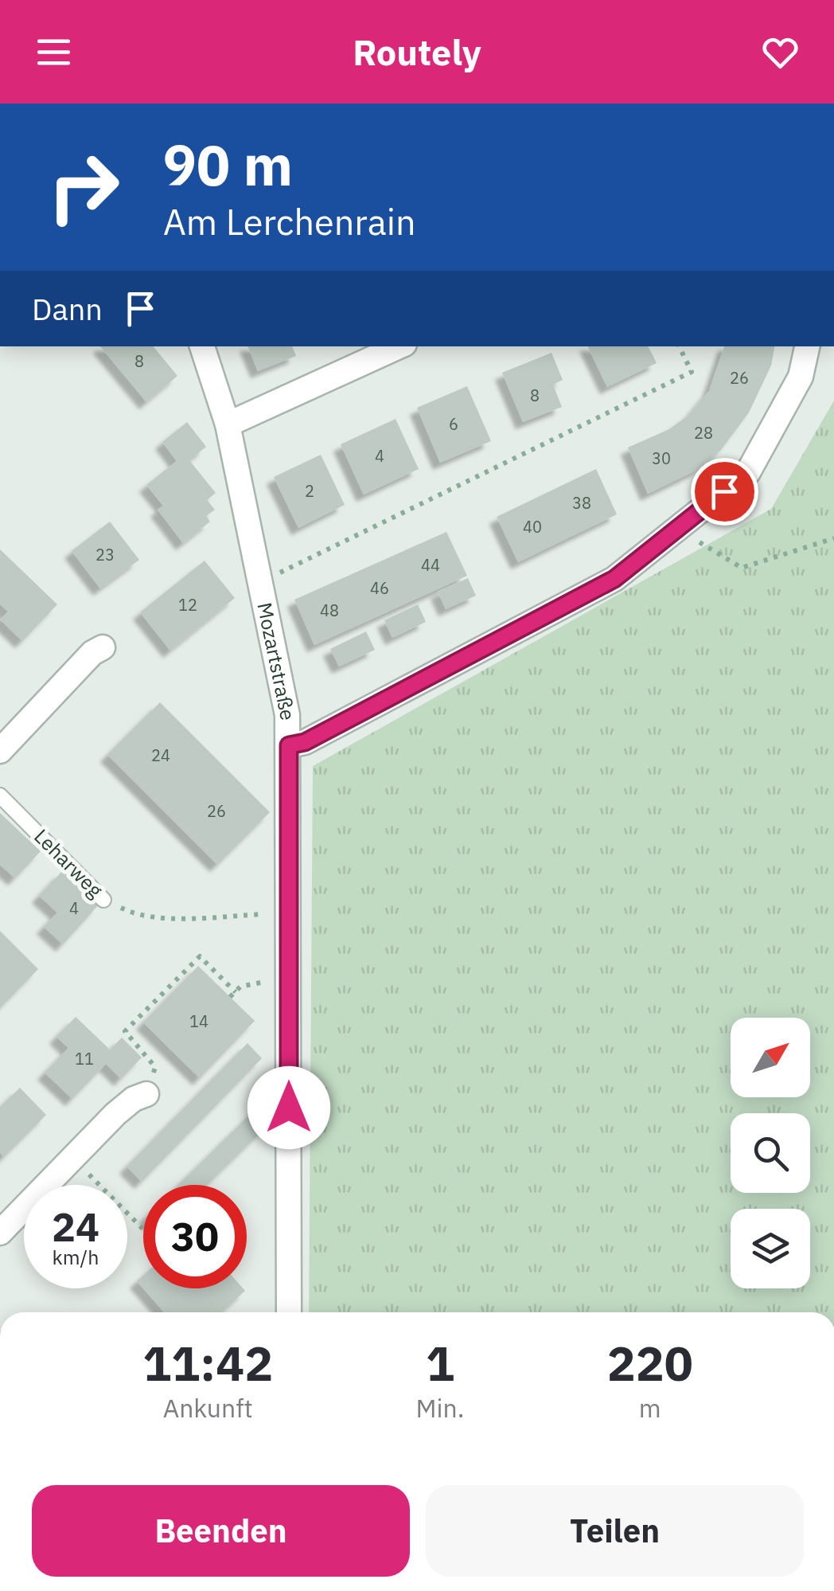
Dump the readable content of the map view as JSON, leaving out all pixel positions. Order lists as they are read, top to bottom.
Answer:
{
  "streets": {
    "street": ["Mozartstraße"],
    "lane": ["Leharweg"]
  },
  "crossings": [
    ["Mozartstraße", "Leharweg"]
  ],
  "house_numbers": [
    "8",
    "26",
    "8",
    "6",
    "28",
    "4",
    "30",
    "2",
    "38",
    "40",
    "23",
    "44",
    "46",
    "12",
    "48",
    "24",
    "26",
    "4",
    "14",
    "11"
  ],
  "north": "top right",
  "page": {
    "header": "Routely",
    "turn": ["90 m", "Am Lerchenrain"],
    "then": "Dann",
    "speed": "24 km/h",
    "limit": "30",
    "eta": [
      "11:42",
      "Ankunft",
      "1",
      "Min.",
      "220",
      "m"
    ],
    "buttons": ["Beenden", "Teilen"]
  }
}
